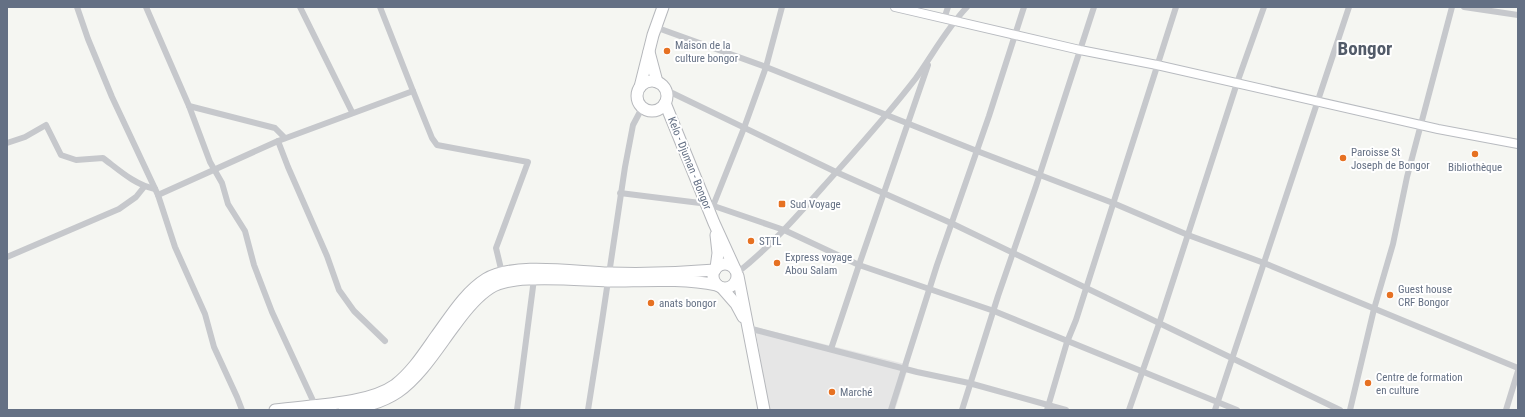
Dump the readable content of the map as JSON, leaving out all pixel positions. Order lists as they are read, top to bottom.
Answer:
{
  "streets": {
    "highway": ["Kelo - Djuman - Bongor"]
  },
  "districts": ["Bongor"],
  "places": {
    "other": [
      "Maison de la culture bongor",
      "Bibliothèque",
      "Paroisse St Joseph de Bongor",
      "STTL",
      "Express voyage Abou Salam",
      "Guest house CRF Bongor",
      "anats bongor",
      "Centre de formation en culture",
      "Marché"
    ],
    "transit": ["Sud Voyage"]
  }
}
